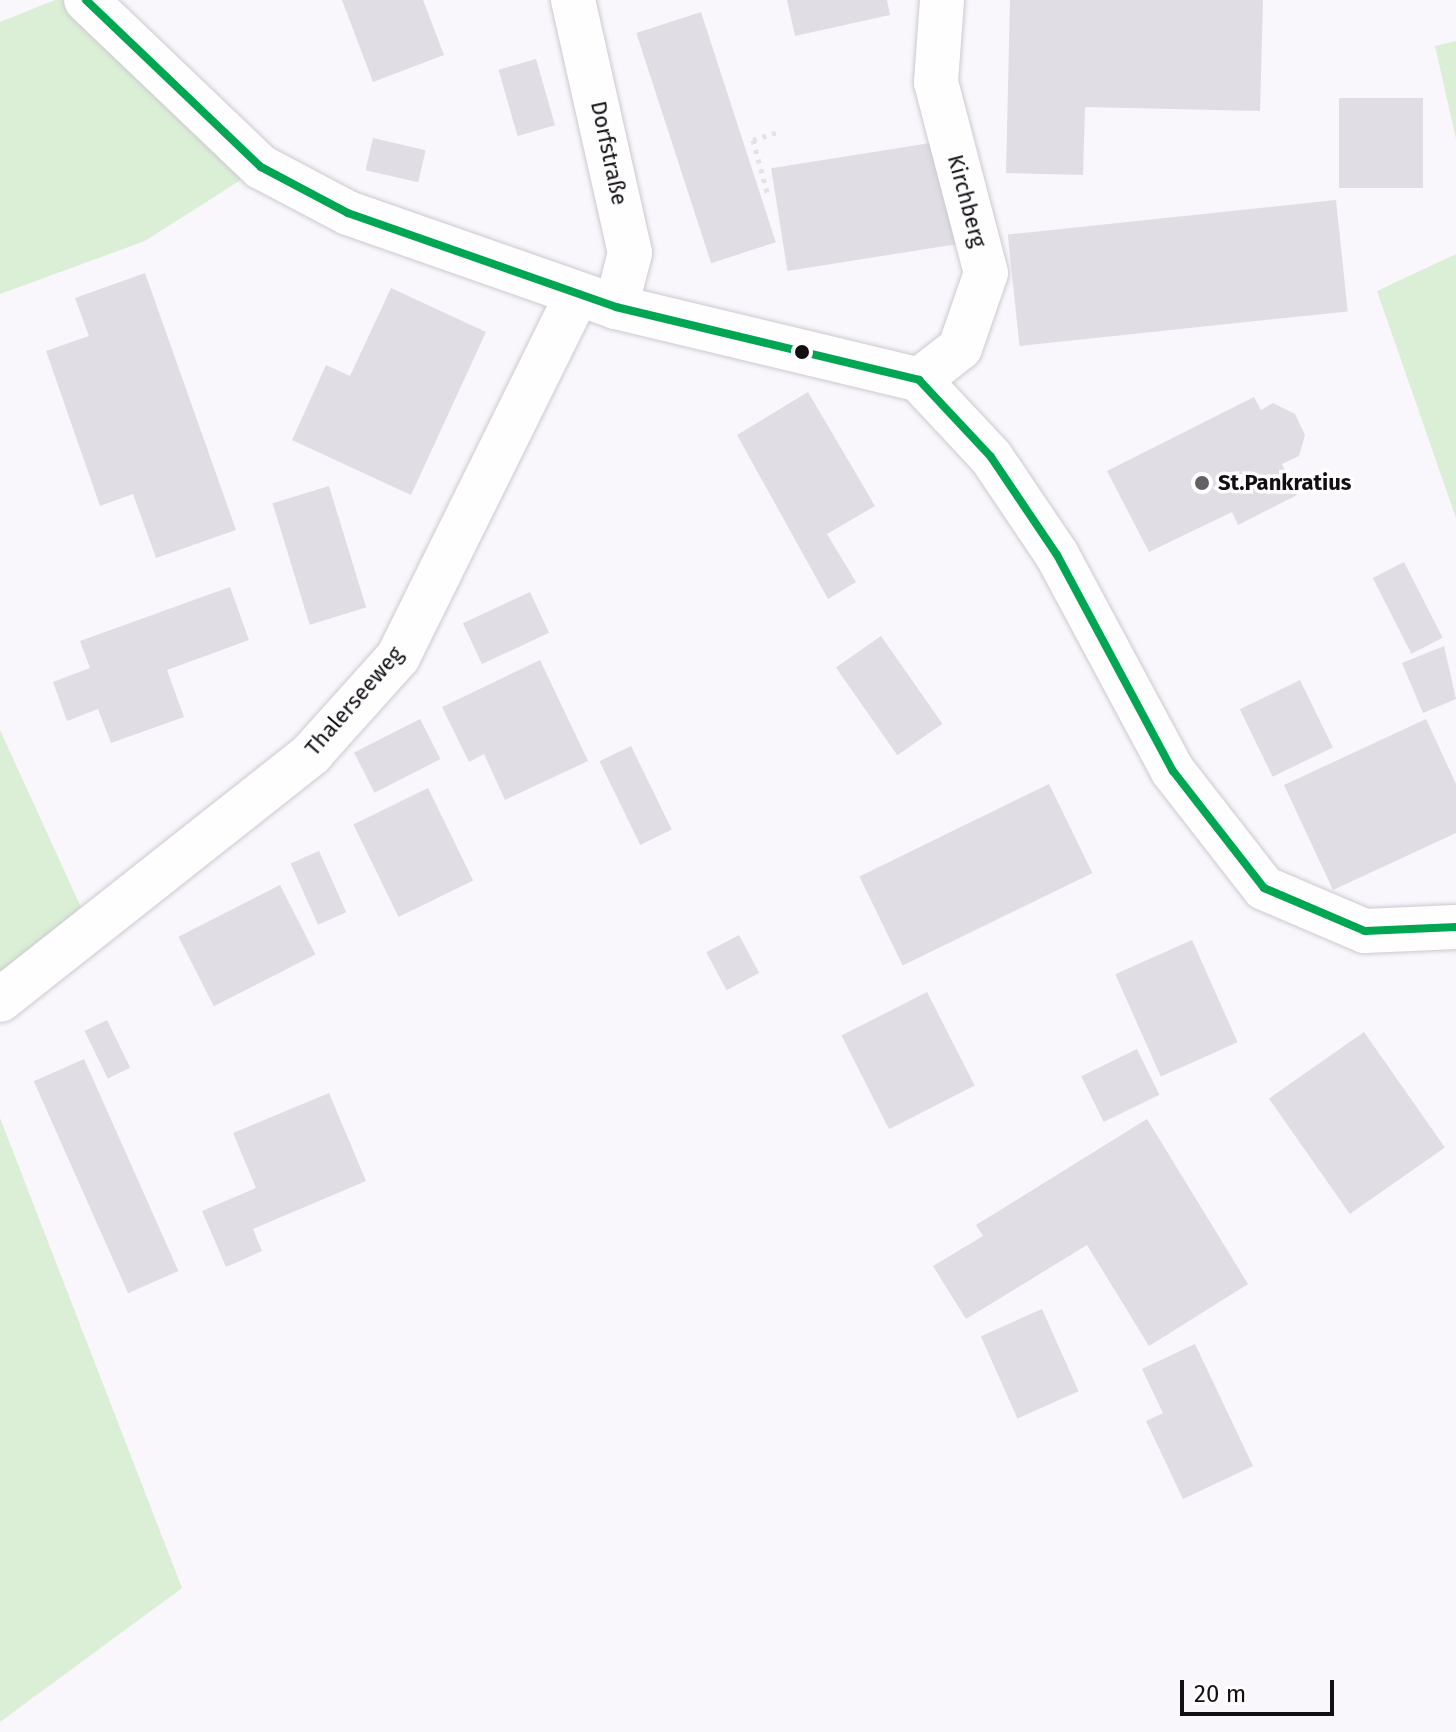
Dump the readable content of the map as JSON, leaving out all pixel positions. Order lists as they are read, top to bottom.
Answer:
{
  "streets": {
    "street": ["Dorfstraße", "Kirchberg", "Thalerseeweg"]
  },
  "crossings": [
    ["Dorfstraße", "Thalerseeweg"]
  ],
  "places": ["St.Pankratius"],
  "scale_bar": "20 m"
}
